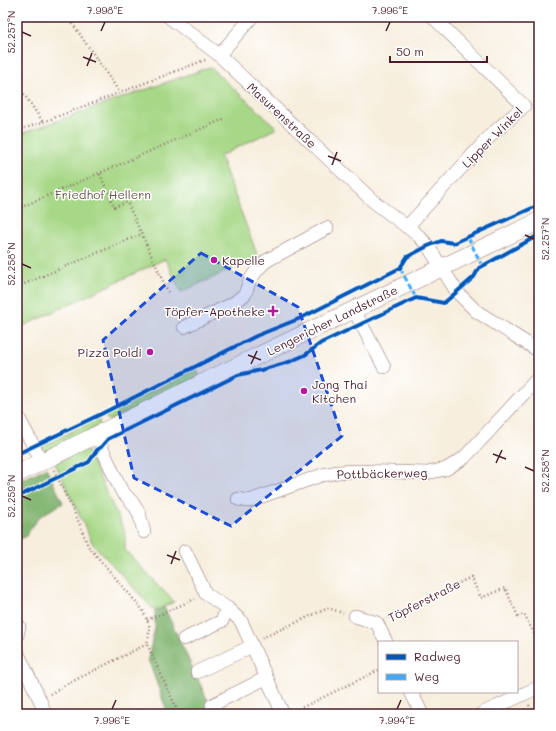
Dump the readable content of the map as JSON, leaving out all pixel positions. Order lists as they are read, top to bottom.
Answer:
{
  "streets": {
    "main road": ["Lengericher Landstraße"],
    "street": ["Masurenstraße", "Lipper Winkel", "Pottbäckerweg"],
    "path": ["Töpferstraße"]
  },
  "crossings": [
    ["Masurenstraße", "Lipper Winkel"],
    ["Masurenstraße", "Lengericher Landstraße"]
  ],
  "parks": ["Friedhof Hellern"],
  "places": {
    "other": ["Kapelle", "Pizza Poldi", "Jong Thai Kitchen"],
    "health": ["Töpfer-Apotheke"]
  },
  "legend": ["Radweg", "Weg"],
  "scale_bar": "50 m",
  "coordinates": [
    "7.998°E",
    "7.996°E",
    "52.257°N",
    "52.258°N",
    "52.259°N",
    "7.994°E"
  ]
}
